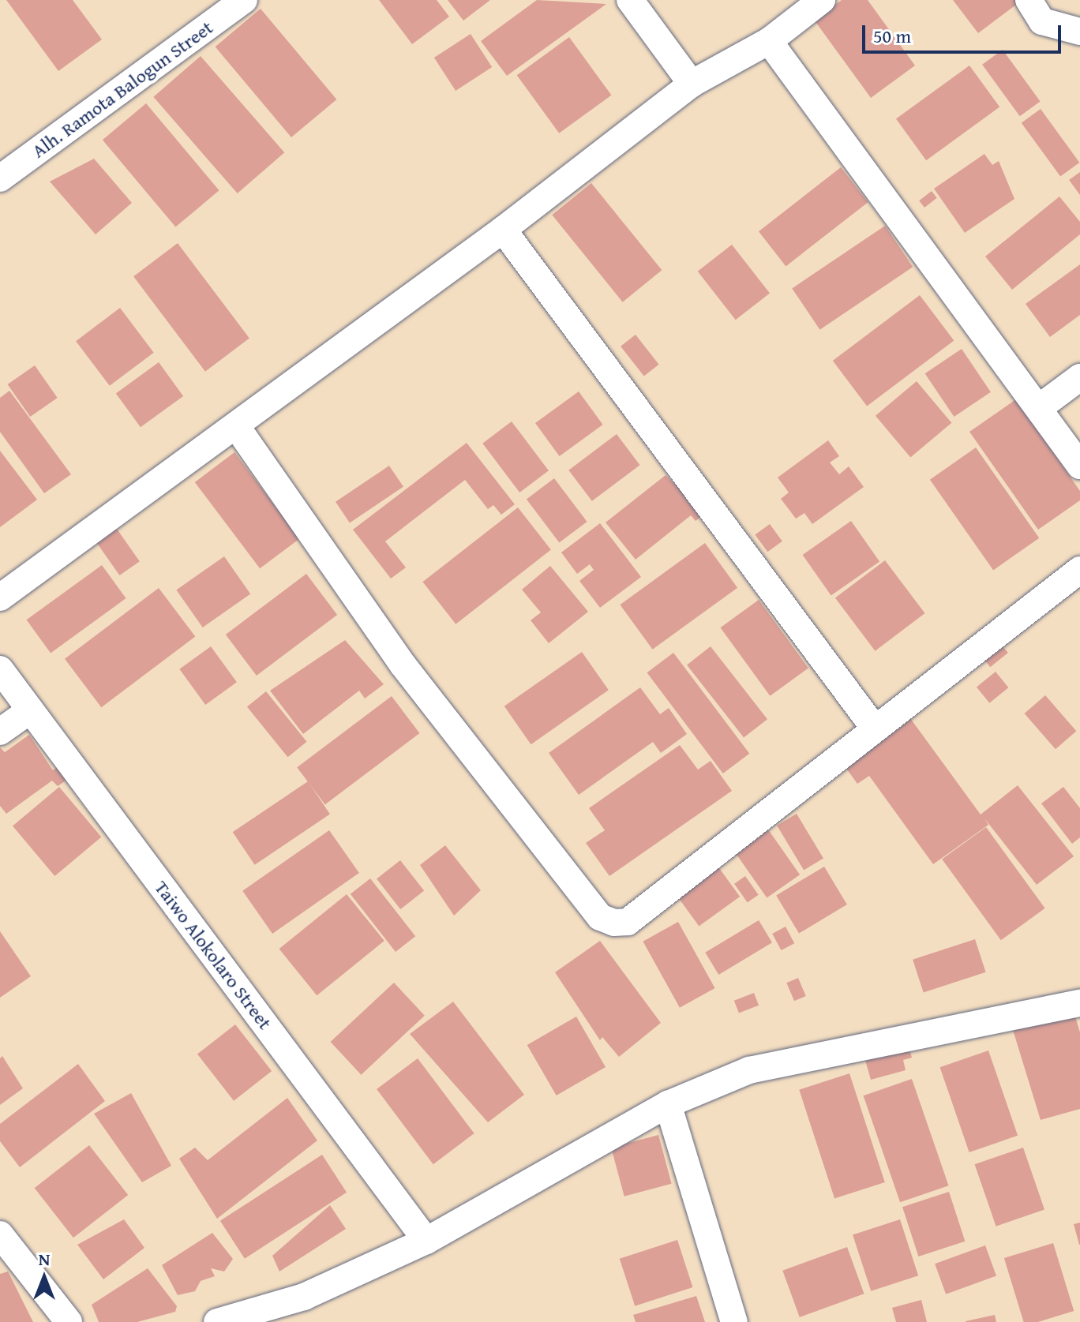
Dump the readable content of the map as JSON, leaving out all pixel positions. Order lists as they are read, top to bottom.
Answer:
{
  "streets": {
    "street": ["Alh. Ramota Balogun Street", "Taiwo Alokolaro Street"]
  },
  "scale_bar": "50 m",
  "north": "top"
}
